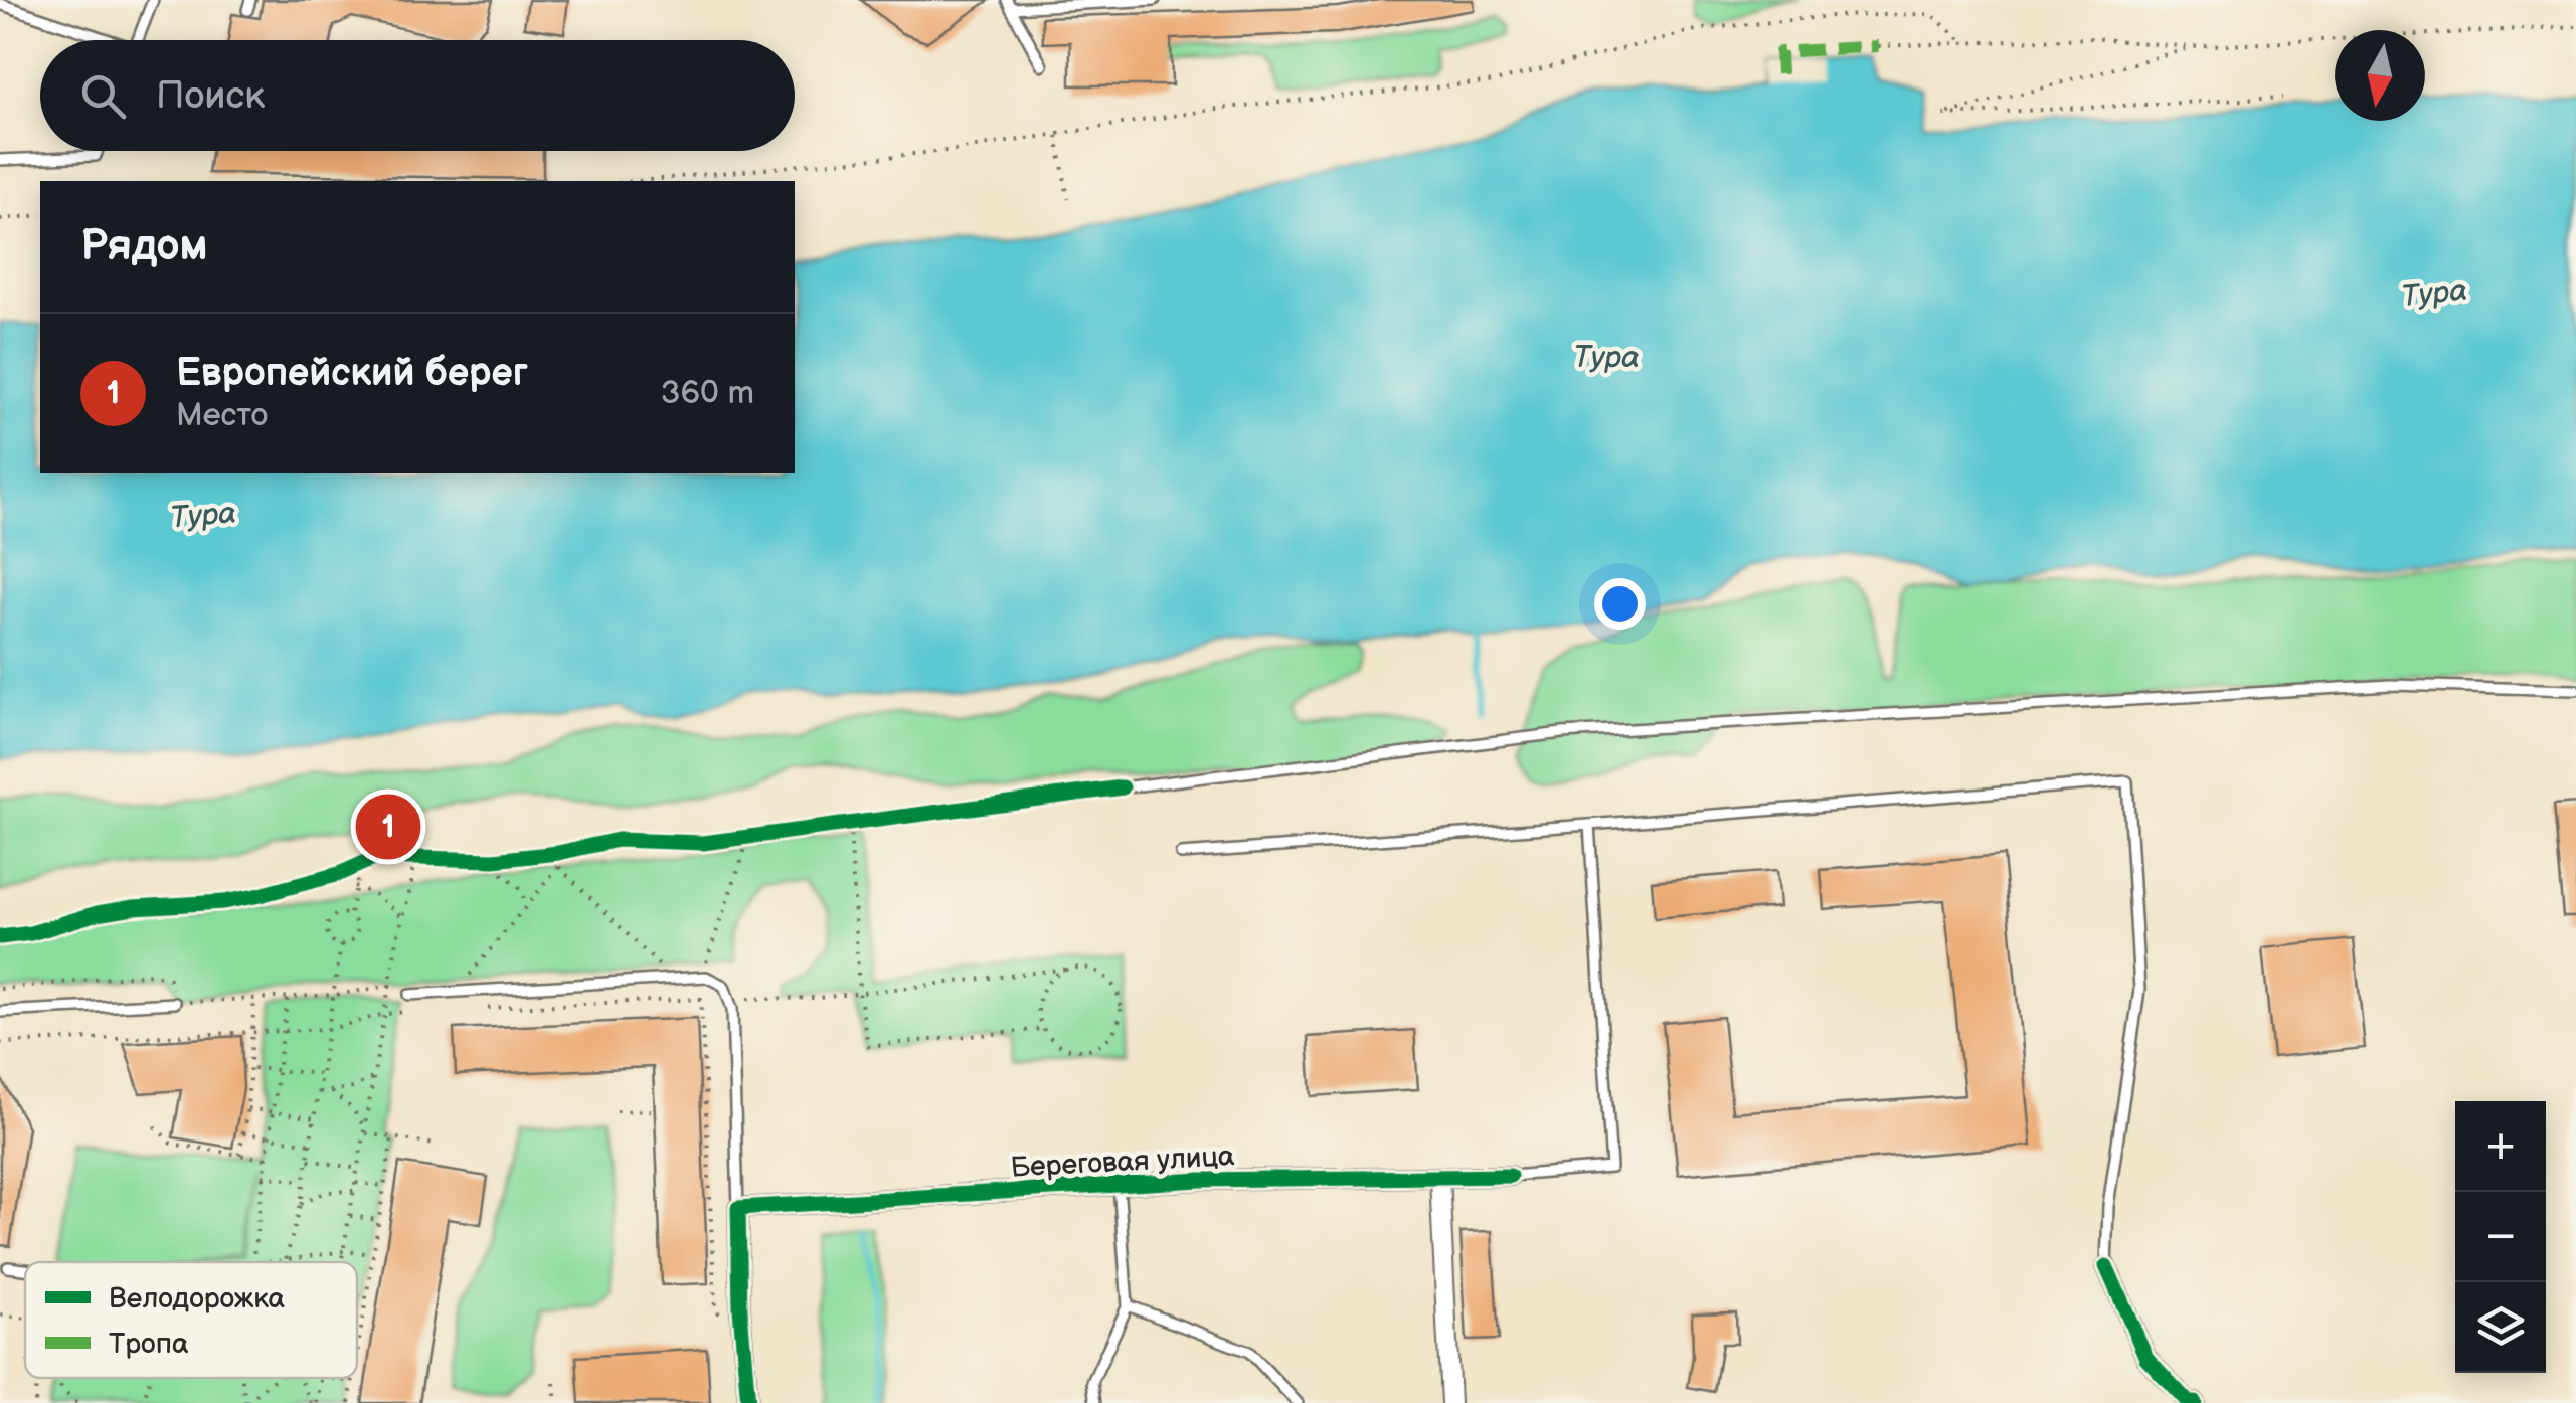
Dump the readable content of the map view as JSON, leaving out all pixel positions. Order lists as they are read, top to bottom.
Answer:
{
  "streets": {
    "street": ["Береговая улица"]
  },
  "water": ["Тура"],
  "legend": ["Велодорожка", "Тропа"],
  "north": "bottom",
  "page": {
    "search": "Поиск",
    "heading": "Рядом",
    "list": [
      {
        "mark": "1",
        "name": "Европейский берег",
        "note": "Место",
        "value": "360 m"
      }
    ],
    "pins": "1",
    "map_buttons": ["+", "−"]
  }
}
